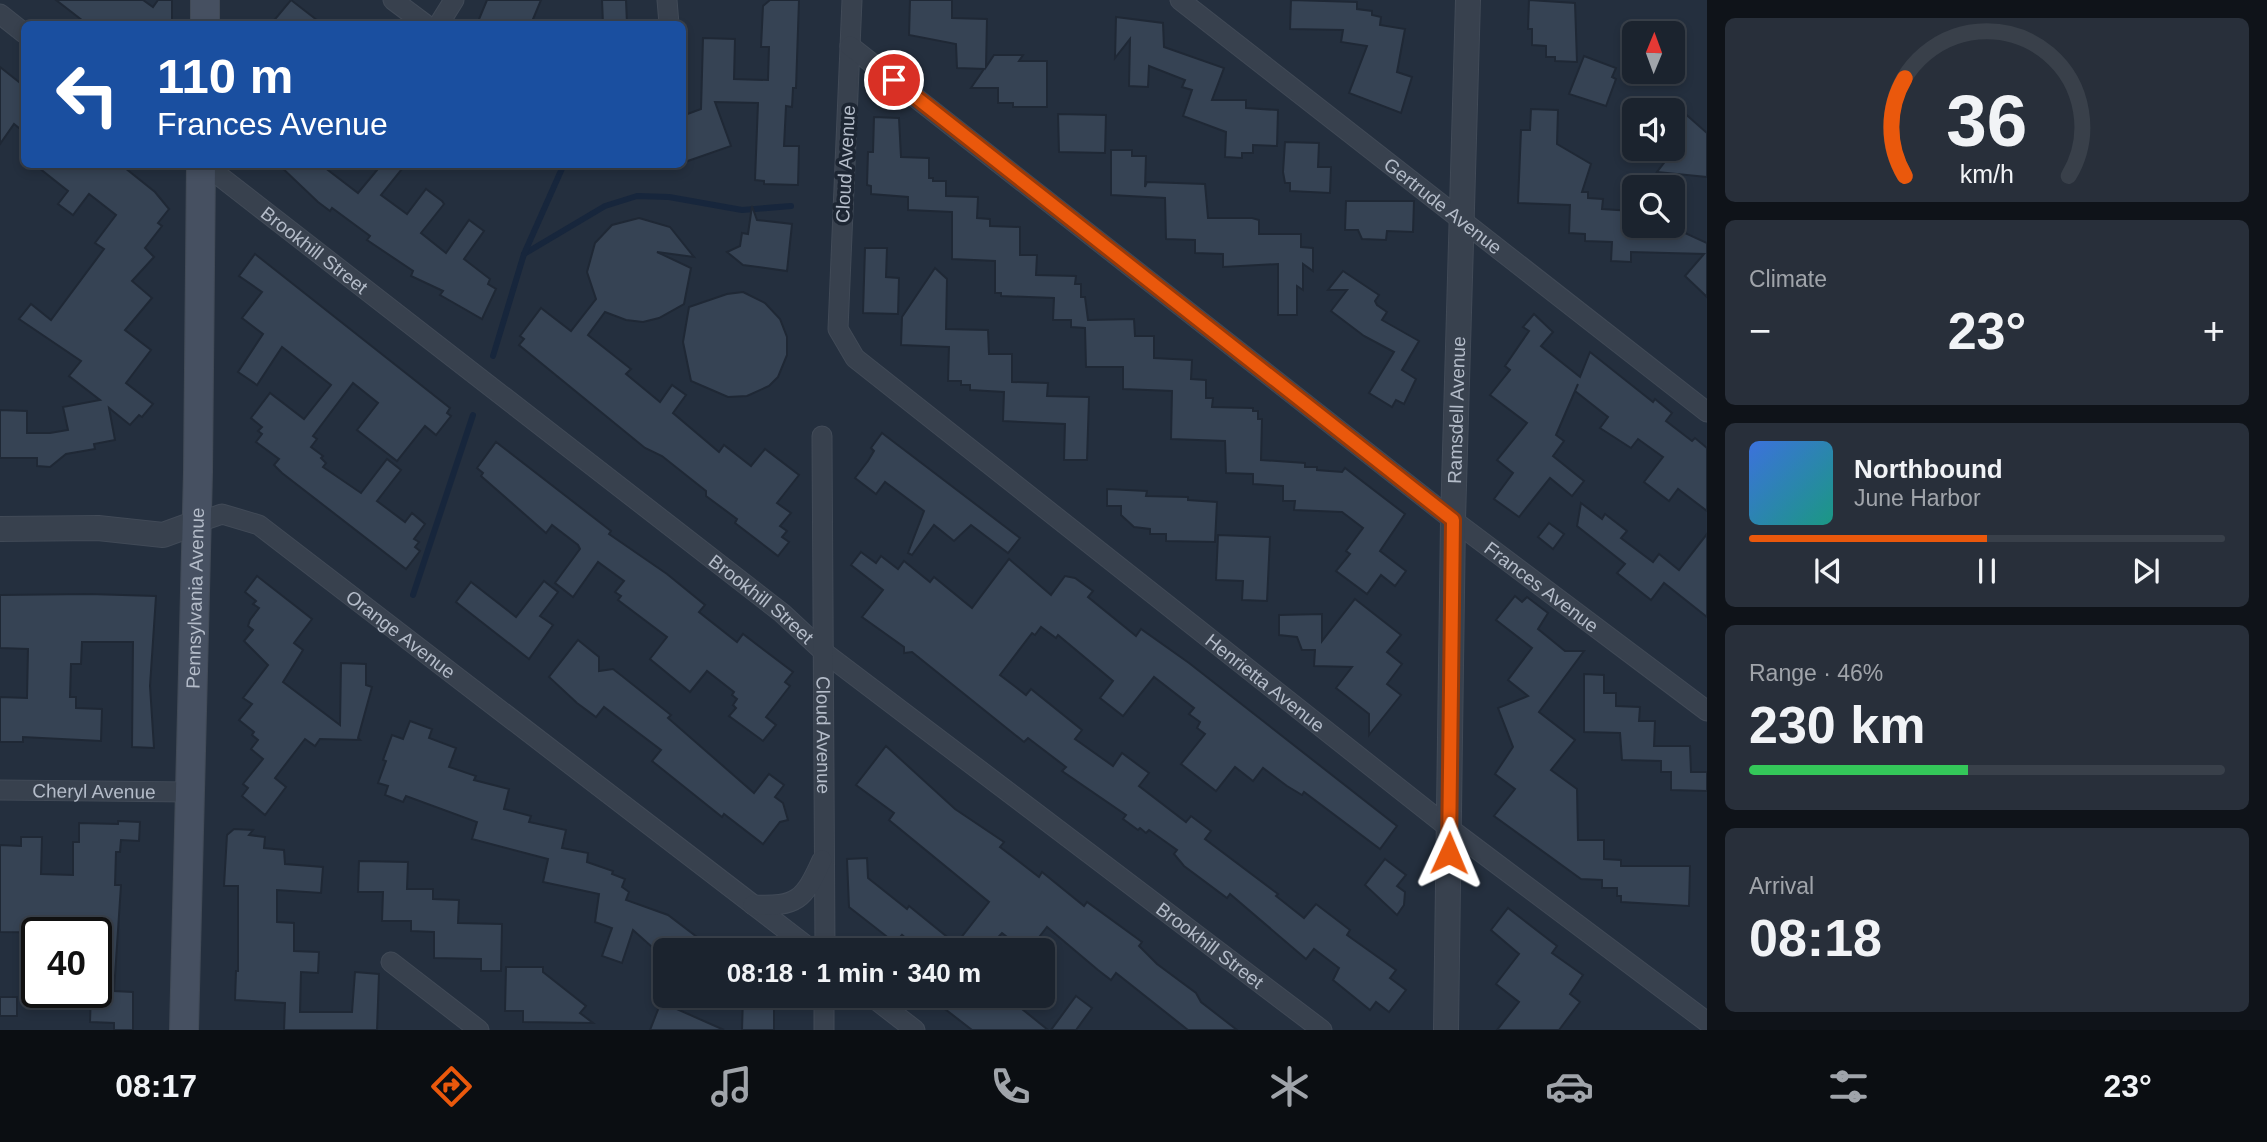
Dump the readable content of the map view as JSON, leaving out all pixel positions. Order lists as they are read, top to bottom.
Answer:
{
  "streets": {
    "main road": ["Pennsylvania Avenue"],
    "street": [
      "Cloud Avenue",
      "Gertrude Avenue",
      "Brookhill Street",
      "Ramsdell Avenue",
      "Frances Avenue",
      "Orange Avenue",
      "Henrietta Avenue",
      "Cheryl Avenue"
    ]
  },
  "crossings": [
    ["Cloud Avenue", "Brookhill Street"],
    ["Cloud Avenue", "Frances Avenue"],
    ["Cloud Avenue", "Henrietta Avenue"],
    ["Gertrude Avenue", "Ramsdell Avenue"],
    ["Ramsdell Avenue", "Frances Avenue"],
    ["Ramsdell Avenue", "Henrietta Avenue"],
    ["Pennsylvania Avenue", "Orange Avenue"],
    ["Pennsylvania Avenue", "Cheryl Avenue"]
  ],
  "north": "top",
  "page": {
    "turn": ["110 m", "Frances Avenue"],
    "tile": [
      "Climate",
      ["Range · 46%", "230 km"],
      ["Arrival", "08:18"]
    ],
    "heat": ["−", "23°", "+"],
    "song": ["Northbound", "June Harbor"],
    "limit": "40",
    "trip": "08:18 · 1 min · 340 m",
    "tabs": ["08:17", "23°"],
    "gauge": ["36", "km/h"]
  }
}
